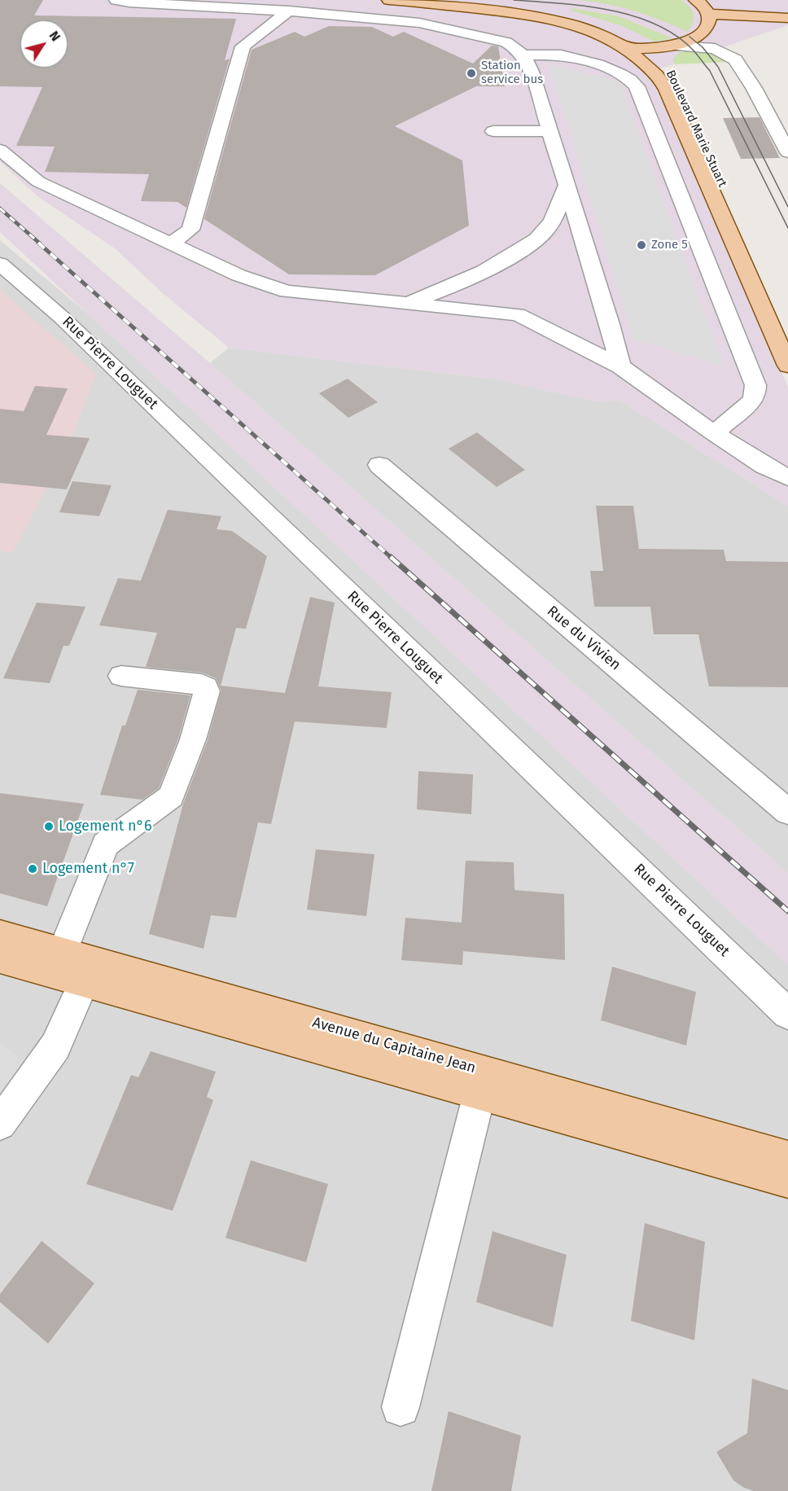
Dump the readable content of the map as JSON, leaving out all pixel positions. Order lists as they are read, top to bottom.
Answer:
{
  "streets": {
    "main road": ["Boulevard Marie Stuart", "Avenue du Capitaine Jean"],
    "street": ["Rue Pierre Louguet", "Rue du Vivien"]
  },
  "places": [
    "Station service bus",
    "Zone 5",
    "Logement n°6",
    "Logement n°7"
  ],
  "north": "top right"
}
